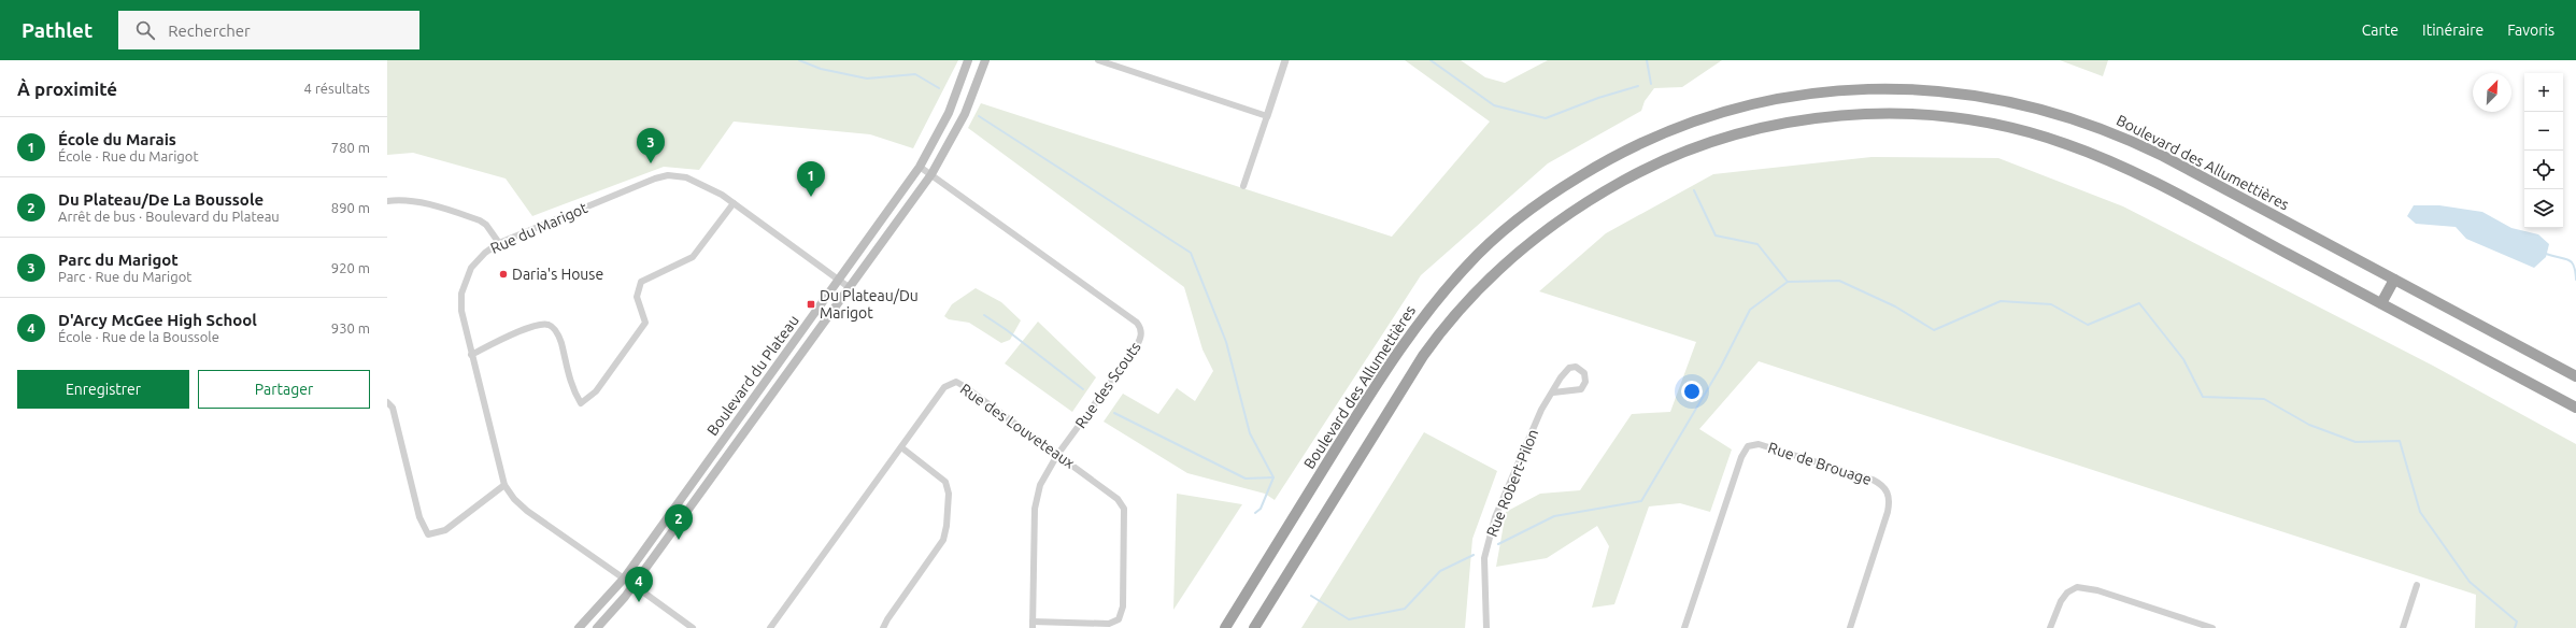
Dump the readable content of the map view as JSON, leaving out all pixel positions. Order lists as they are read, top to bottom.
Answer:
{
  "streets": {
    "highway": ["Boulevard des Allumettières"],
    "main road": ["Boulevard du Plateau"],
    "street": [
      "Rue du Marigot",
      "Rue des Scouts",
      "Rue des Louveteaux",
      "Rue de Brouage",
      "Rue Robert-Pilon"
    ]
  },
  "crossings": [
    ["Rue du Marigot", "Boulevard du Plateau"],
    ["Boulevard du Plateau", "Rue des Scouts"],
    ["Rue des Scouts", "Rue des Louveteaux"]
  ],
  "places": {
    "other": ["Daria's House"],
    "transit": ["Du Plateau/Du Marigot"]
  },
  "north": "top right",
  "page": {
    "header": "Pathlet",
    "search": "Rechercher",
    "nav": ["Carte", "Itinéraire", "Favoris"],
    "heading": ["À proximité", "4 résultats"],
    "map_buttons": ["+", "−"],
    "list": [
      {
        "mark": "1",
        "name": "École du Marais",
        "note": "École · Rue du Marigot",
        "value": "780 m"
      },
      {
        "mark": "2",
        "name": "Du Plateau/De La Boussole",
        "note": "Arrêt de bus · Boulevard du Plateau",
        "value": "890 m"
      },
      {
        "mark": "3",
        "name": "Parc du Marigot",
        "note": "Parc · Rue du Marigot",
        "value": "920 m"
      },
      {
        "mark": "4",
        "name": "D'Arcy McGee High School",
        "note": "École · Rue de la Boussole",
        "value": "930 m"
      }
    ],
    "pins": [
      "3",
      "1",
      "2",
      "4"
    ],
    "buttons": ["Enregistrer", "Partager"]
  }
}
